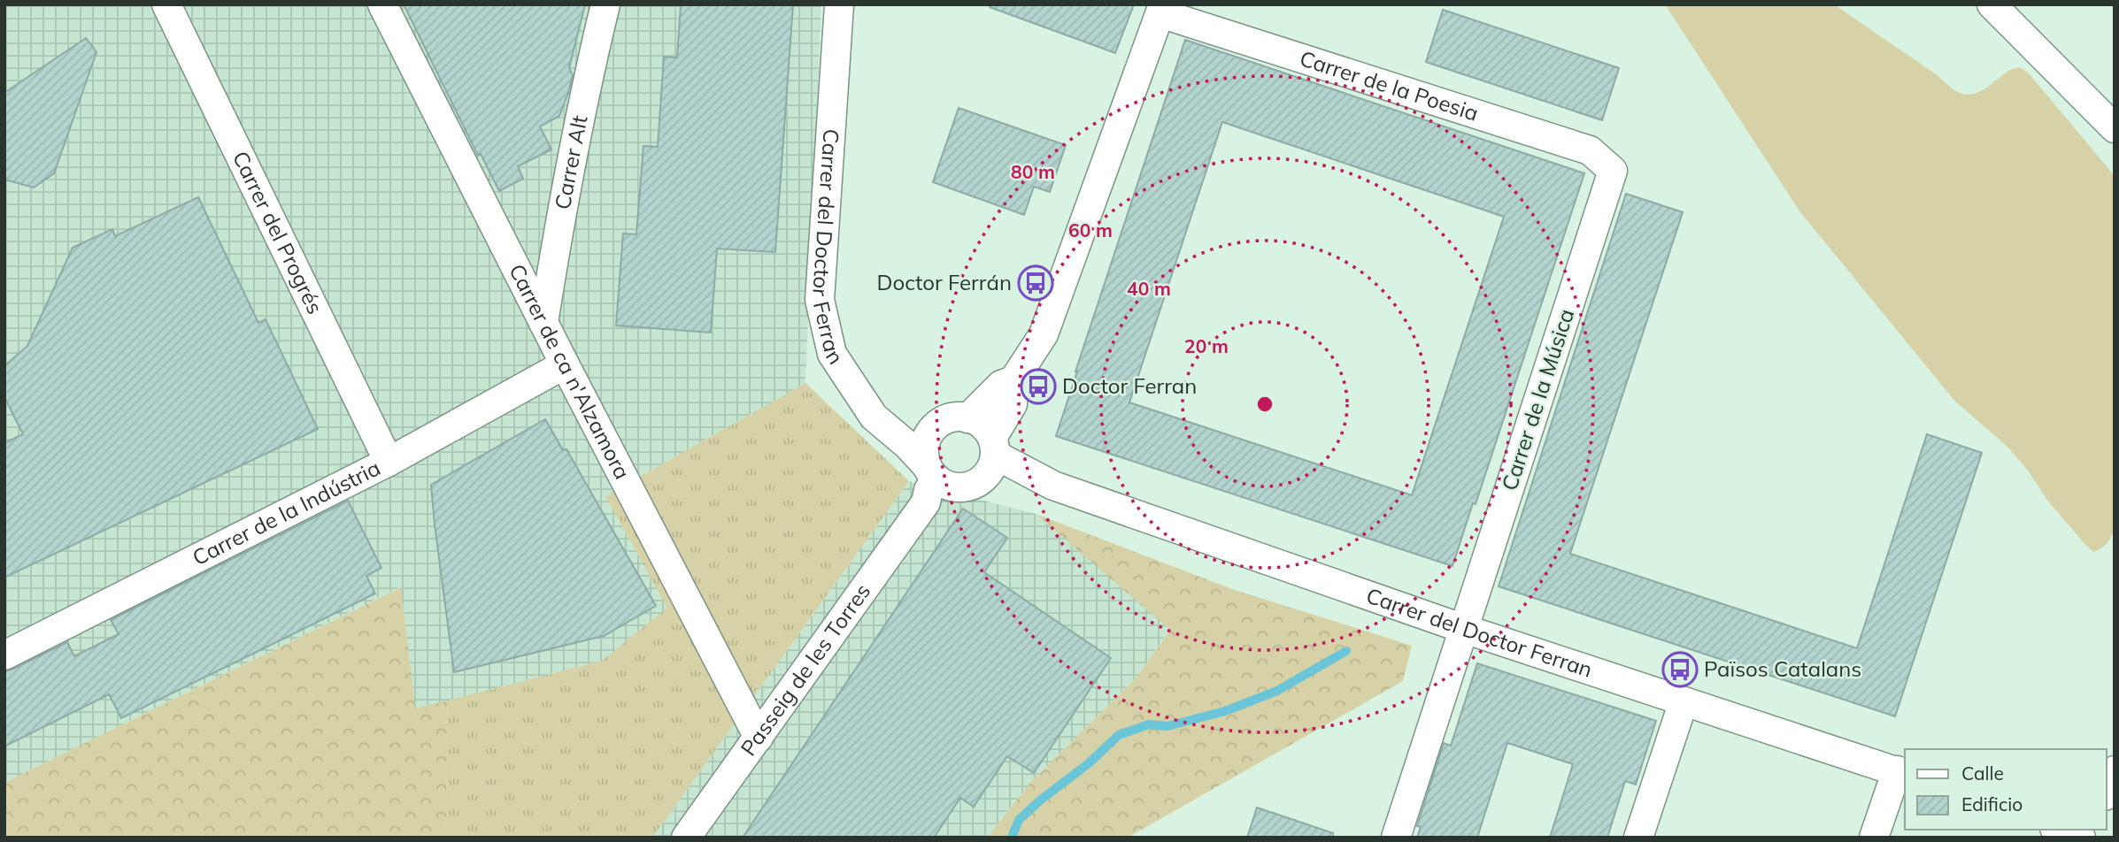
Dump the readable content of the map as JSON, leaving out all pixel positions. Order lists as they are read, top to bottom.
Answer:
{
  "streets": {
    "street": [
      "Carrer de la Poesia",
      "Carrer Alt",
      "Carrer del Progrés",
      "Carrer del Doctor Ferran",
      "Carrer de ca n'Alzamora",
      "Carrer de la Música",
      "Carrer de la Indústria",
      "Passeig de les Torres"
    ]
  },
  "crossings": [
    ["Carrer de la Poesia", "Carrer de la Música"],
    ["Carrer Alt", "Carrer de ca n'Alzamora"],
    ["Carrer del Progrés", "Carrer de la Indústria"],
    ["Carrer del Doctor Ferran", "Carrer de la Música"],
    ["Carrer del Doctor Ferran", "Passeig de les Torres"],
    ["Carrer de ca n'Alzamora", "Carrer de la Indústria"],
    ["Carrer de ca n'Alzamora", "Passeig de les Torres"]
  ],
  "places": {
    "bus stop": ["Doctor Ferrán", "Doctor Ferran", "Països Catalans"]
  },
  "legend": ["Calle", "Edificio"],
  "rings": [
    "80 m",
    "60 m",
    "40 m",
    "20 m"
  ]
}
